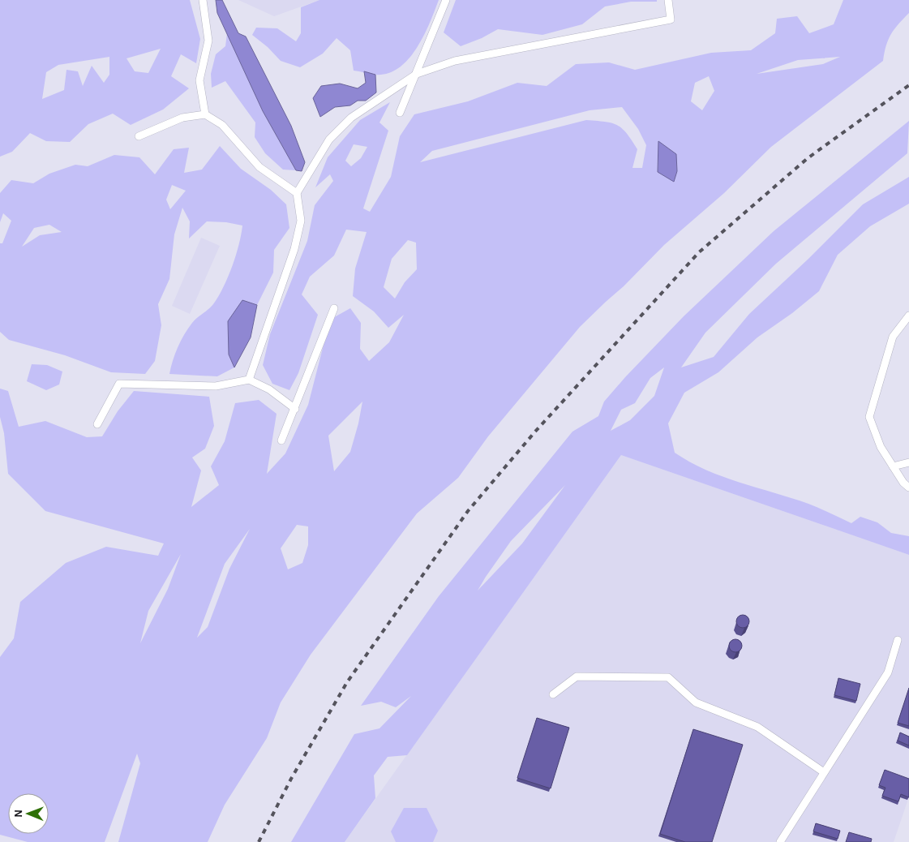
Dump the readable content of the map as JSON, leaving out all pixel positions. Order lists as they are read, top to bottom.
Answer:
{
  "north": "left"
}
